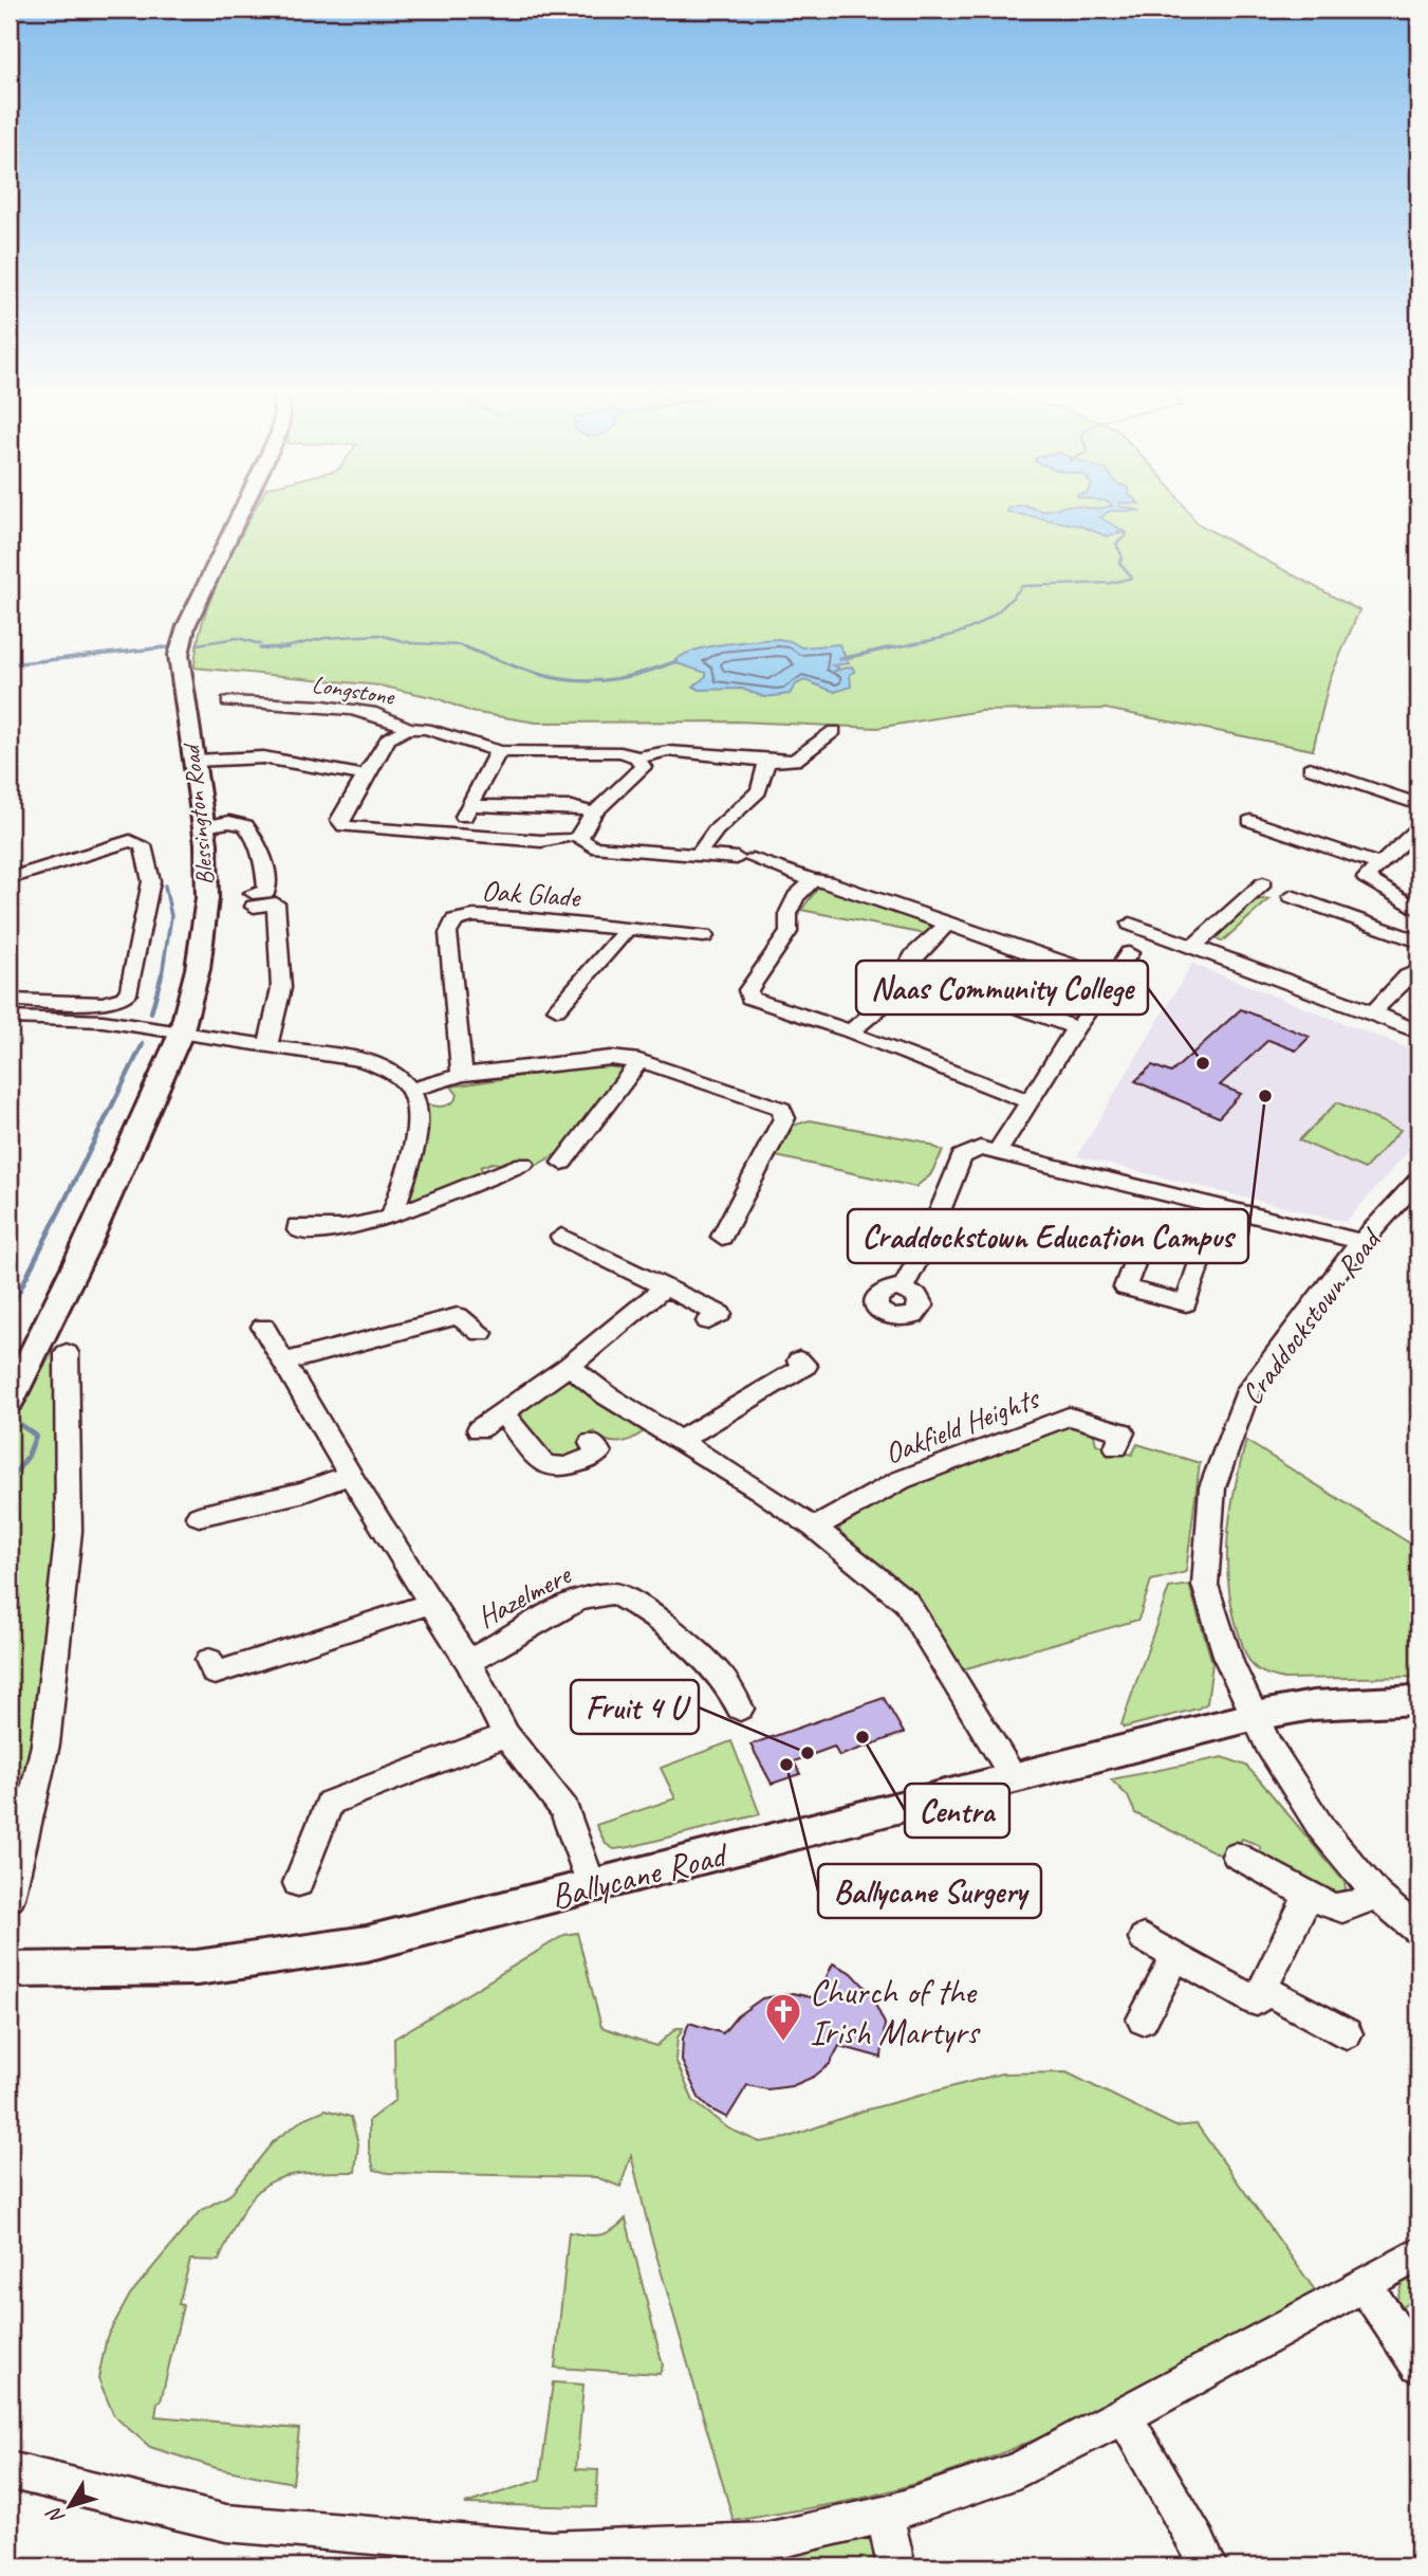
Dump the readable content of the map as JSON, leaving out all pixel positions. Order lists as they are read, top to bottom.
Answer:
{
  "streets": {
    "main road": ["Blessington Road", "Ballycane Road"],
    "street": [
      "Longstone",
      "Oak Glade",
      "Craddockstown Road",
      "Oakfield Heights",
      "Hazelmere"
    ]
  },
  "crossings": [
    ["Craddockstown Road", "Ballycane Road"]
  ],
  "places": {
    "other": [
      "Naas Community College",
      "Craddockstown Education Campus",
      "Centra",
      "Fruit 4 U",
      "Ballycane Surgery"
    ],
    "church": ["Church of the Irish Martyrs"]
  },
  "north": "bottom left"
}
